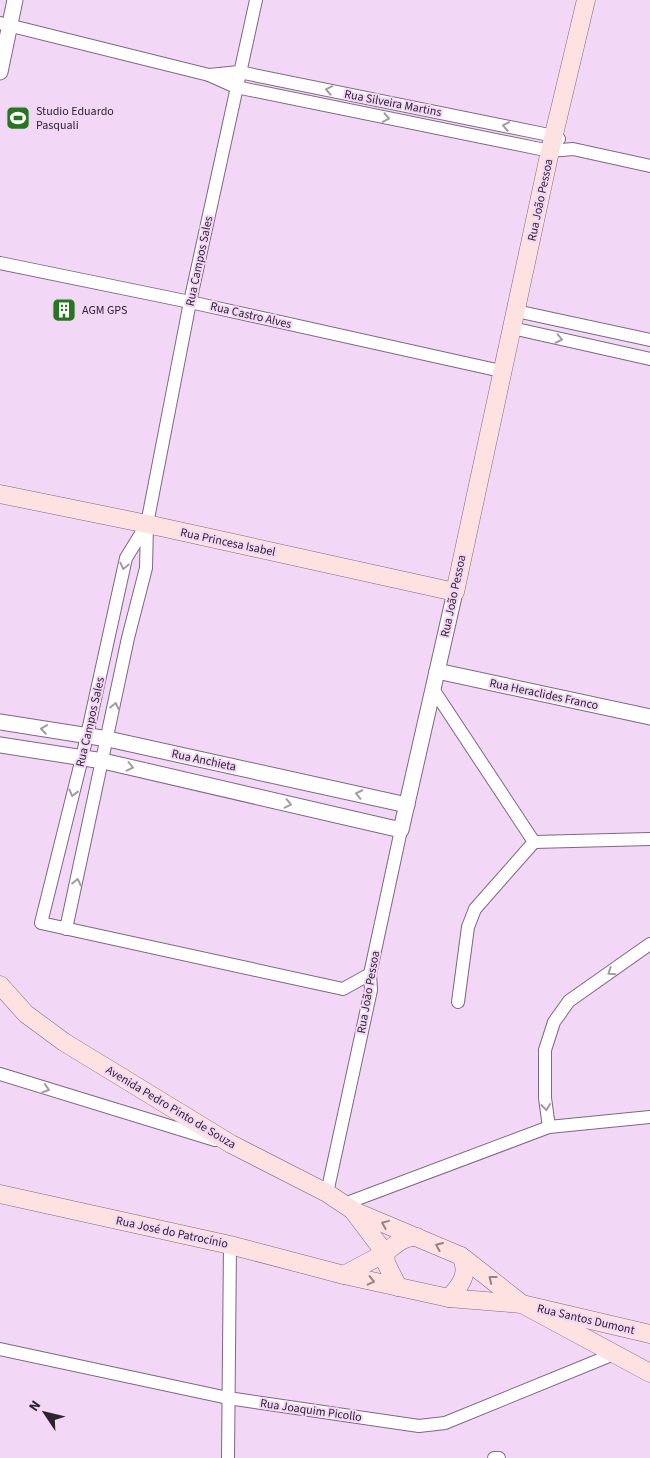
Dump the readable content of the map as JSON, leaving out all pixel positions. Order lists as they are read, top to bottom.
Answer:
{
  "streets": {
    "main road": [
      "Rua João Pessoa",
      "Rua Princesa Isabel",
      "Avenida Pedro Pinto de Souza",
      "Rua José do Patrocínio",
      "Rua Santos Dumont"
    ],
    "street": [
      "Rua Silveira Martins",
      "Rua Campos Sales",
      "Rua Castro Alves",
      "Rua Heraclides Franco",
      "Rua Anchieta",
      "Rua Joaquim Picollo"
    ]
  },
  "crossings": [
    ["Rua Silveira Martins", "Rua João Pessoa"],
    ["Rua Silveira Martins", "Rua Campos Sales"],
    ["Rua João Pessoa", "Rua Castro Alves"],
    ["Rua João Pessoa", "Rua Princesa Isabel"],
    ["Rua João Pessoa", "Rua Heraclides Franco"],
    ["Rua João Pessoa", "Rua Anchieta"],
    ["Rua João Pessoa", "Avenida Pedro Pinto de Souza"],
    ["Rua Campos Sales", "Rua Castro Alves"],
    ["Rua Campos Sales", "Rua Princesa Isabel"],
    ["Rua Campos Sales", "Rua Anchieta"],
    ["Avenida Pedro Pinto de Souza", "Rua José do Patrocínio"],
    ["Avenida Pedro Pinto de Souza", "Rua Santos Dumont"],
    ["Rua José do Patrocínio", "Rua Santos Dumont"]
  ],
  "places": {
    "sports": ["Studio Eduardo Pasquali"],
    "building": ["AGM GPS"]
  },
  "north": "top left"
}
